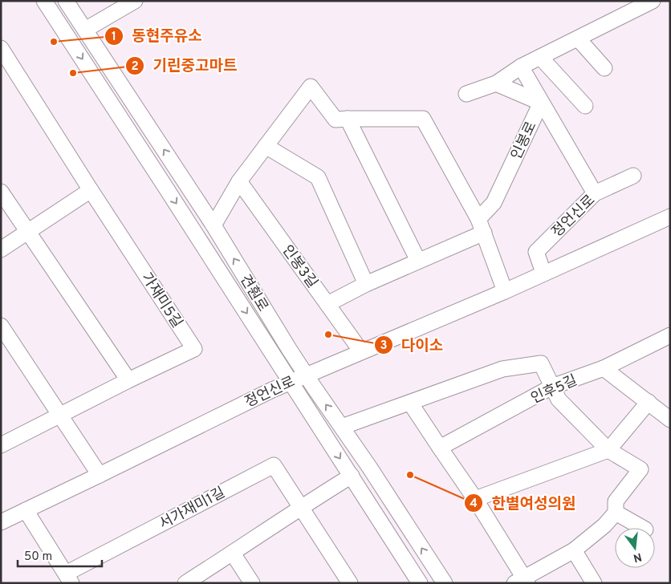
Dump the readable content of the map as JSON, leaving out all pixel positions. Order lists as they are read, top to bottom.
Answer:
{
  "streets": {
    "street": [
      "인봉로",
      "정언신로",
      "인봉3길",
      "견훤로",
      "가재미5길",
      "인후5길",
      "서가재미1길"
    ]
  },
  "crossings": [
    ["정언신로", "인봉3길"],
    ["정언신로", "견훤로"],
    ["정언신로", "서가재미1길"]
  ],
  "places": [
    "동현주유소",
    "기린중고마트",
    "다이소",
    "한별여성의원"
  ],
  "scale_bar": "50 m",
  "north": "bottom"
}
